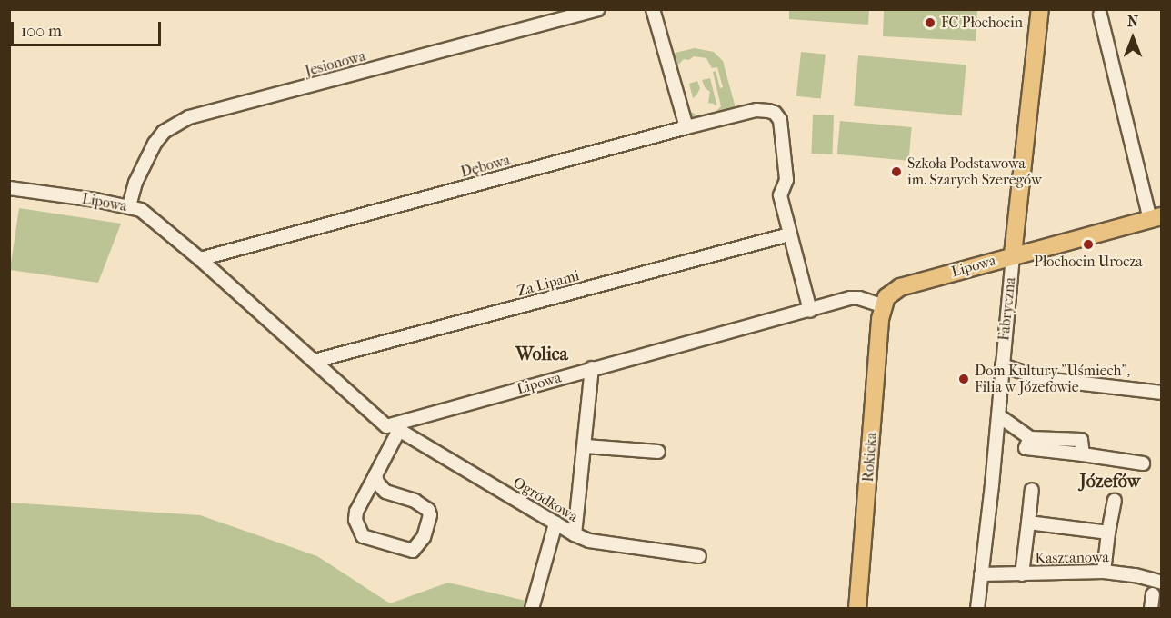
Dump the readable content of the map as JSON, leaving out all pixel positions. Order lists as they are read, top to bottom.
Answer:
{
  "streets": {
    "main road": ["Lipowa", "Fabryczna", "Rokicka"],
    "street": [
      "Jesionowa",
      "Dębowa",
      "Za Lipami",
      "Ogródkowa",
      "Kasztanowa"
    ]
  },
  "crossings": [
    ["Jesionowa", "Lipowa"],
    ["Dębowa", "Lipowa"],
    ["Dębowa", "Za Lipami"],
    ["Lipowa", "Za Lipami"],
    ["Lipowa", "Fabryczna"],
    ["Lipowa", "Rokicka"],
    ["Lipowa", "Ogródkowa"],
    ["Fabryczna", "Kasztanowa"]
  ],
  "districts": ["Wolica", "Józefów"],
  "places": [
    "FC Płochocin",
    "Szkoła Podstawowa im. Szarych Szeregów",
    "Płochocin Urocza",
    "Dom Kultury \"Uśmiech\", Filia w Józefowie"
  ],
  "scale_bar": "100 m",
  "north": "top"
}
